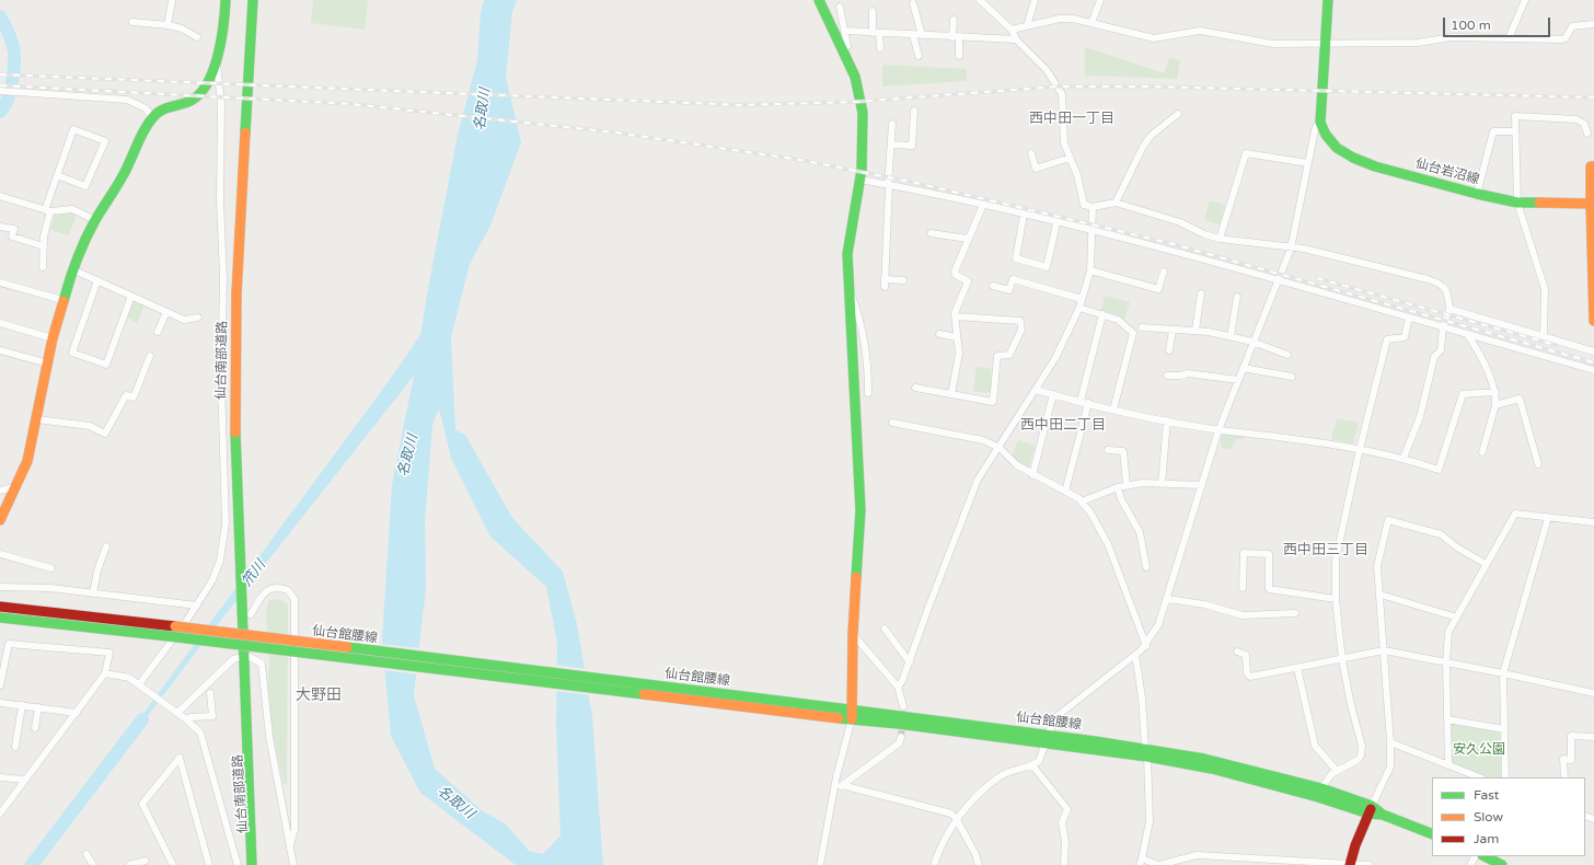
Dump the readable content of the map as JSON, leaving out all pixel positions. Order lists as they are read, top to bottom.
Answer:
{
  "streets": {
    "main road": ["仙台岩沼線", "仙台南部道路", "仙台館腰線"]
  },
  "districts": [
    "西中田一丁目",
    "西中田二丁目",
    "西中田三丁目",
    "大野田"
  ],
  "water": ["名取川", "笊川"],
  "parks": ["安久公園"],
  "legend": ["Fast", "Slow", "Jam"],
  "scale_bar": "100 m"
}
